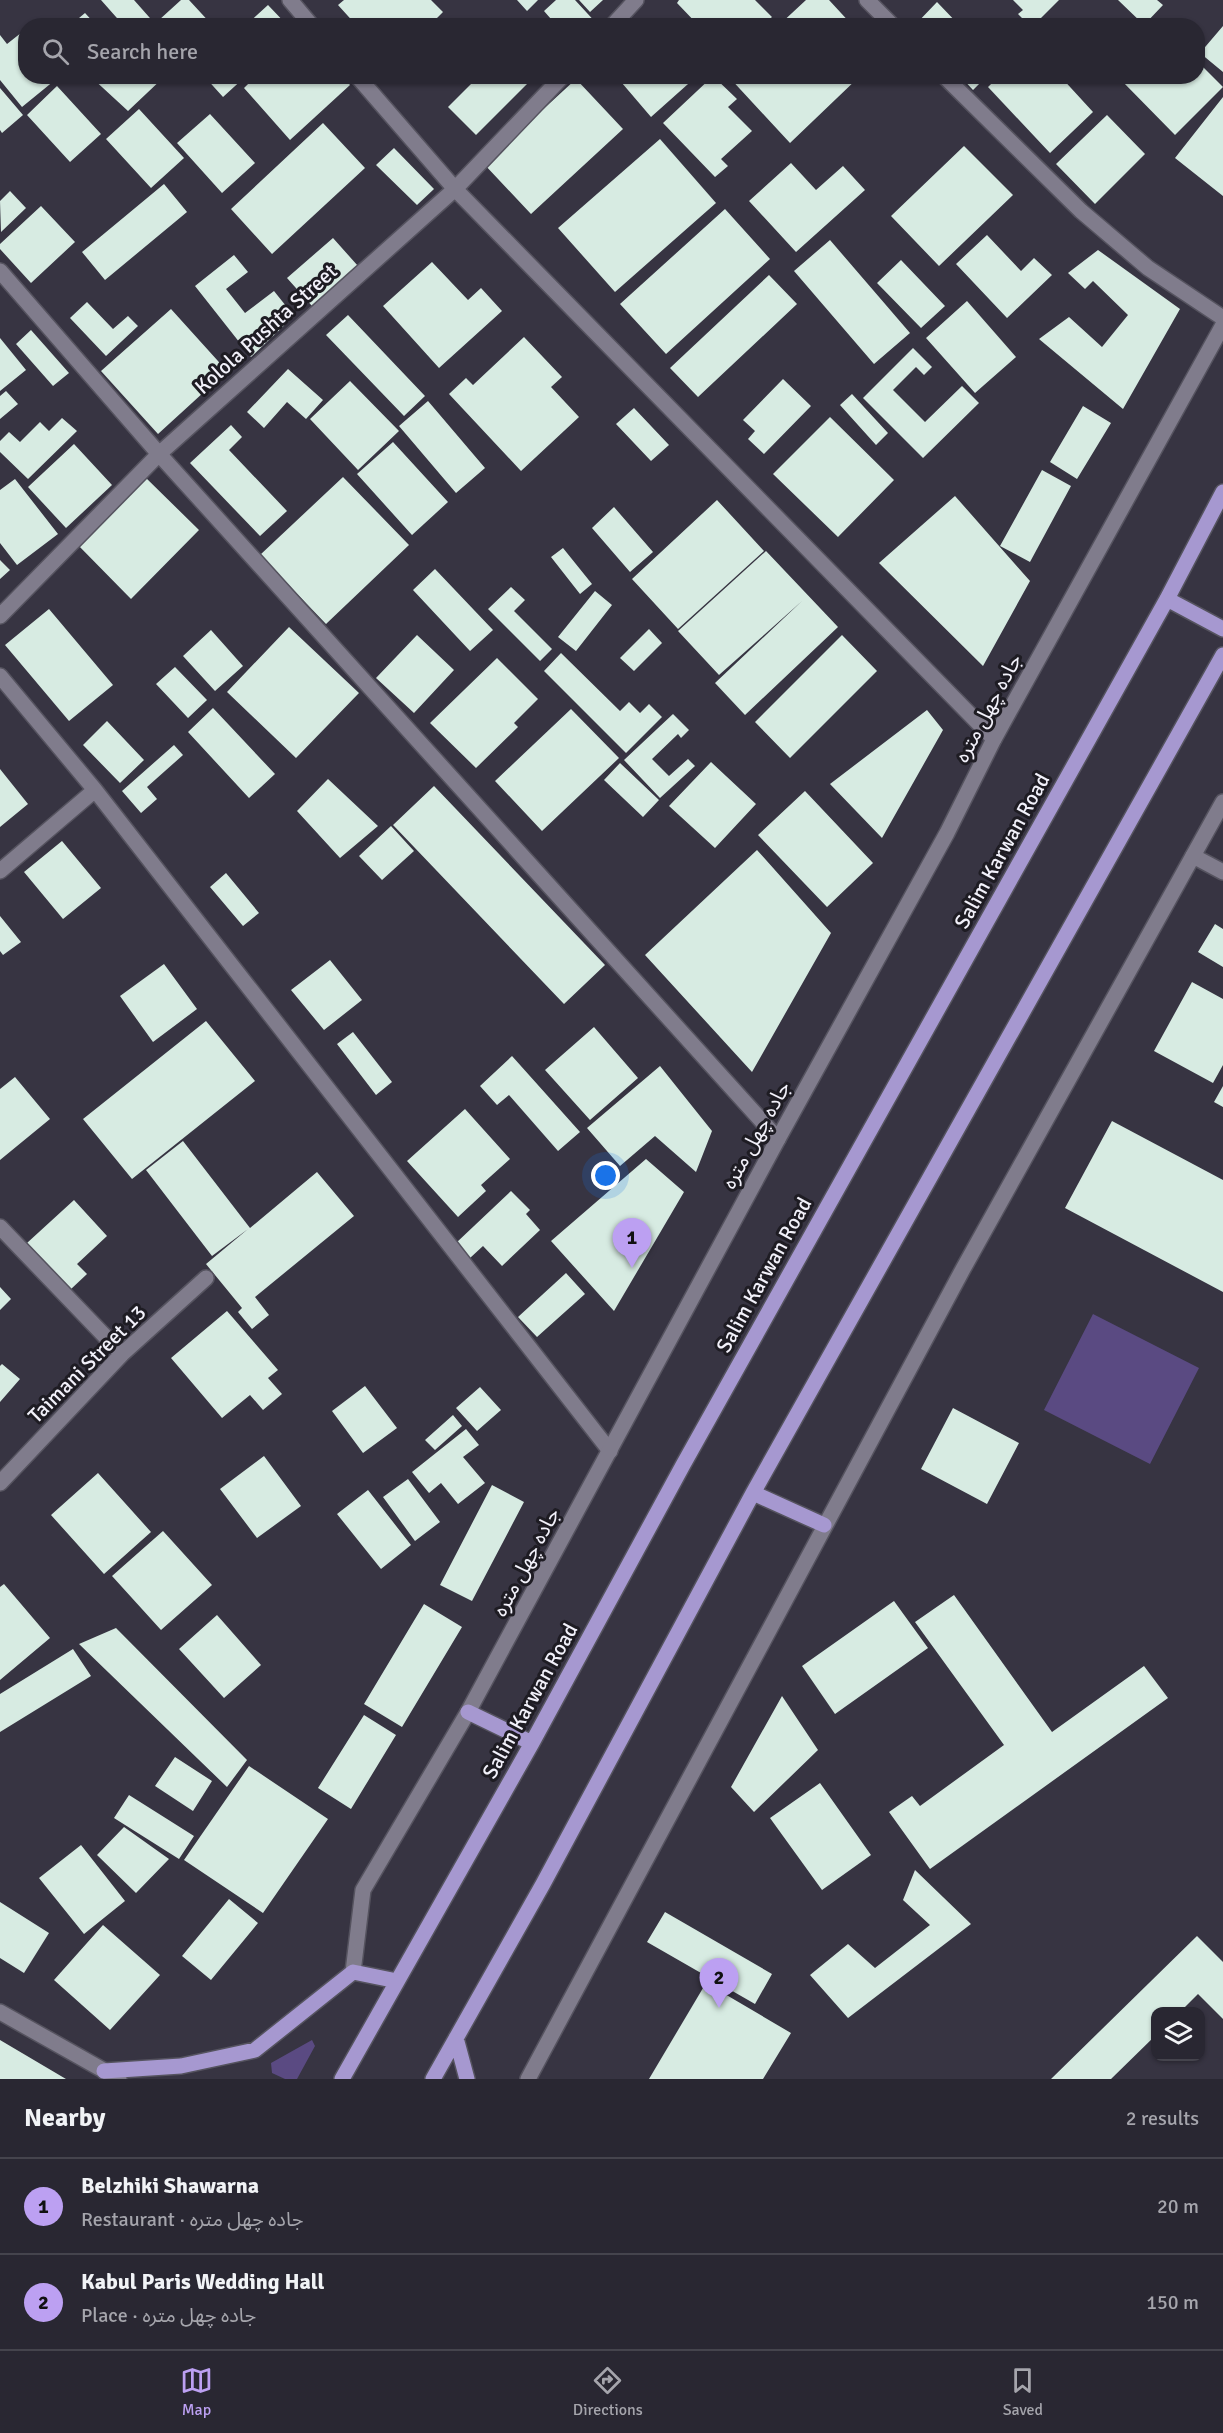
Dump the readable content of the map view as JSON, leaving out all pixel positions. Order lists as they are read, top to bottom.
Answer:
{
  "streets": {
    "main road": ["Salim Karwan Road"],
    "street": ["Kolola Pushta Street", "جاده چهل متره", "Taimani Street 13"]
  },
  "page": {
    "search": "Search here",
    "pins": ["1", "2"],
    "heading": ["Nearby", "2 results"],
    "list": [
      {
        "mark": "1",
        "name": "Belzhiki Shawarna",
        "note": "Restaurant · جاده چهل متره",
        "value": "20 m"
      },
      {
        "mark": "2",
        "name": "Kabul Paris Wedding Hall",
        "note": "Place · جاده چهل متره",
        "value": "150 m"
      }
    ],
    "nav": ["Map", "Directions", "Saved"]
  }
}
